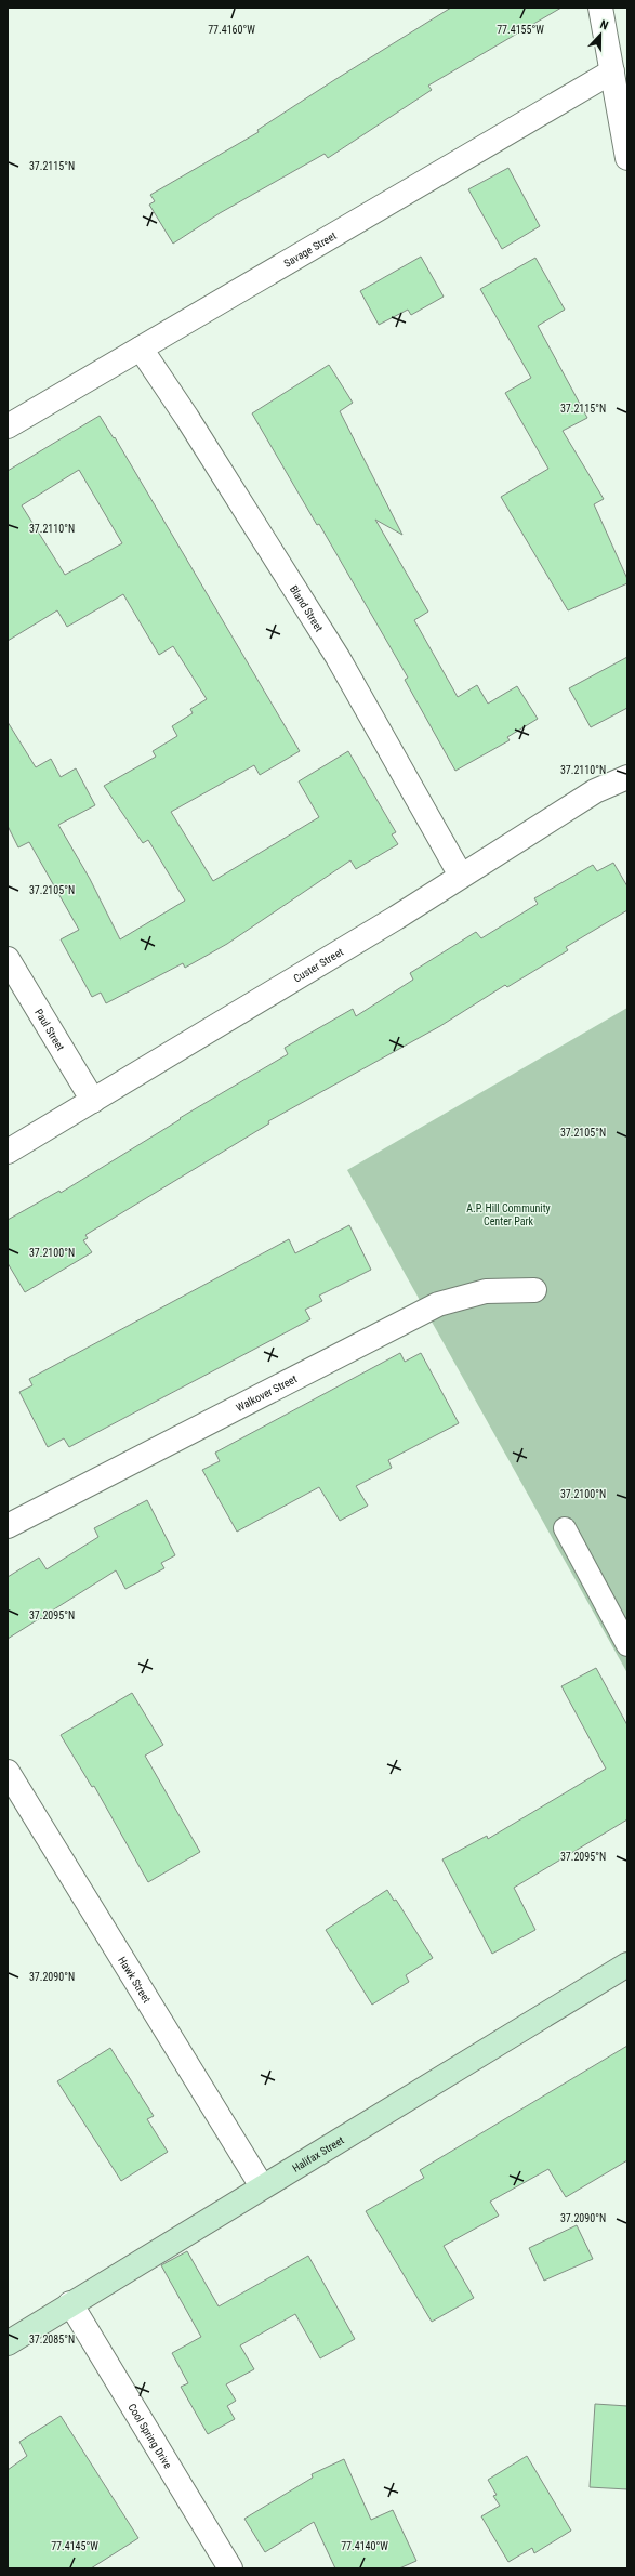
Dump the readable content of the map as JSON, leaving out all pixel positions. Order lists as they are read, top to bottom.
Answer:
{
  "streets": {
    "main road": ["Halifax Street"],
    "street": [
      "Savage Street",
      "Bland Street",
      "Custer Street",
      "Paul Street",
      "Walkover Street",
      "Hawk Street",
      "Cool Spring Drive"
    ]
  },
  "crossings": [
    ["Savage Street", "Bland Street"],
    ["Bland Street", "Custer Street"],
    ["Custer Street", "Paul Street"],
    ["Hawk Street", "Halifax Street"],
    ["Halifax Street", "Cool Spring Drive"]
  ],
  "parks": ["A.P. Hill Community Center Park"],
  "north": "top",
  "coordinates": [
    "77.4155°W",
    "77.4160°W",
    "37.2115°N",
    "37.2110°N",
    "37.2105°N",
    "37.2100°N",
    "37.2095°N",
    "37.2090°N",
    "37.2085°N",
    "77.4145°W",
    "77.4140°W"
  ]
}
